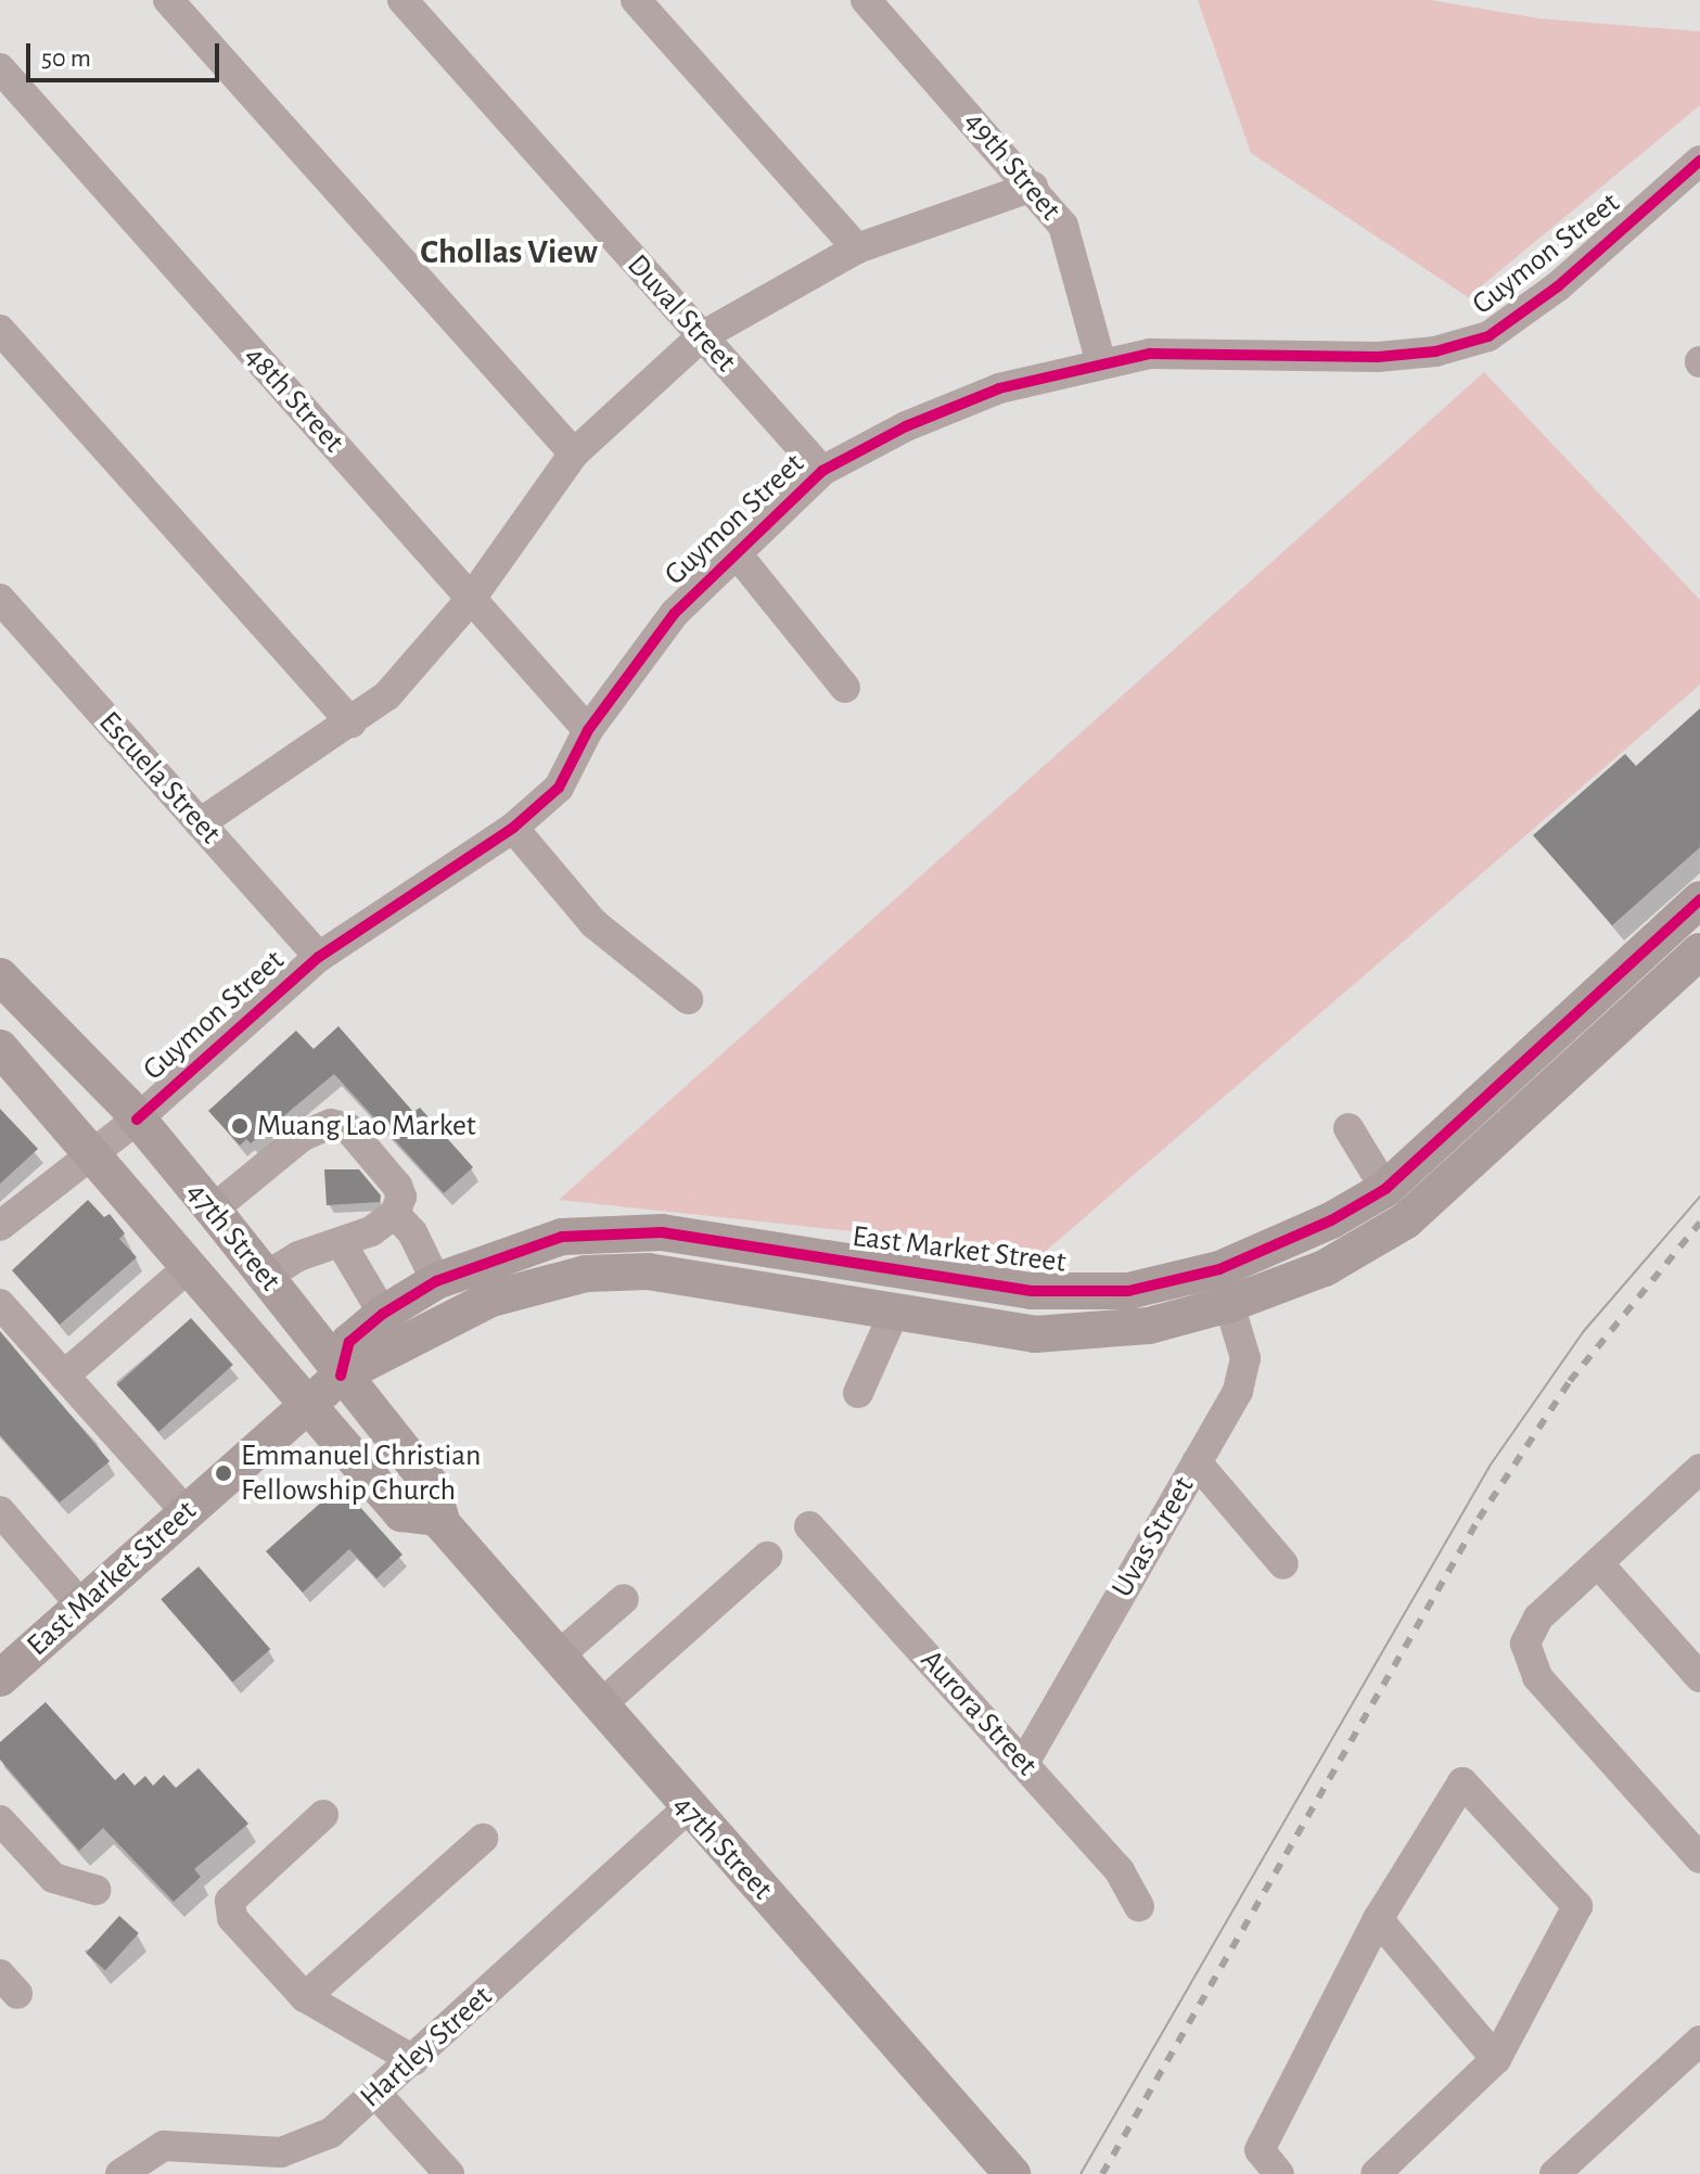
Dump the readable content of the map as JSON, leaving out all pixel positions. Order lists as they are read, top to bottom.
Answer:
{
  "streets": {
    "main road": ["47th Street", "East Market Street"],
    "street": [
      "49th Street",
      "Guymon Street",
      "Duval Street",
      "48th Street",
      "Escuela Street",
      "Uvas Street",
      "Aurora Street",
      "Hartley Street"
    ]
  },
  "crossings": [
    ["49th Street", "Guymon Street"],
    ["Guymon Street", "Duval Street"],
    ["Guymon Street", "48th Street"],
    ["Guymon Street", "Escuela Street"],
    ["Guymon Street", "47th Street"],
    ["47th Street", "East Market Street"],
    ["47th Street", "Hartley Street"],
    ["East Market Street", "Uvas Street"],
    ["Uvas Street", "Aurora Street"]
  ],
  "districts": ["Chollas View"],
  "places": ["Muang Lao Market", "Emmanuel Christian Fellowship Church"],
  "scale_bar": "50 m"
}
